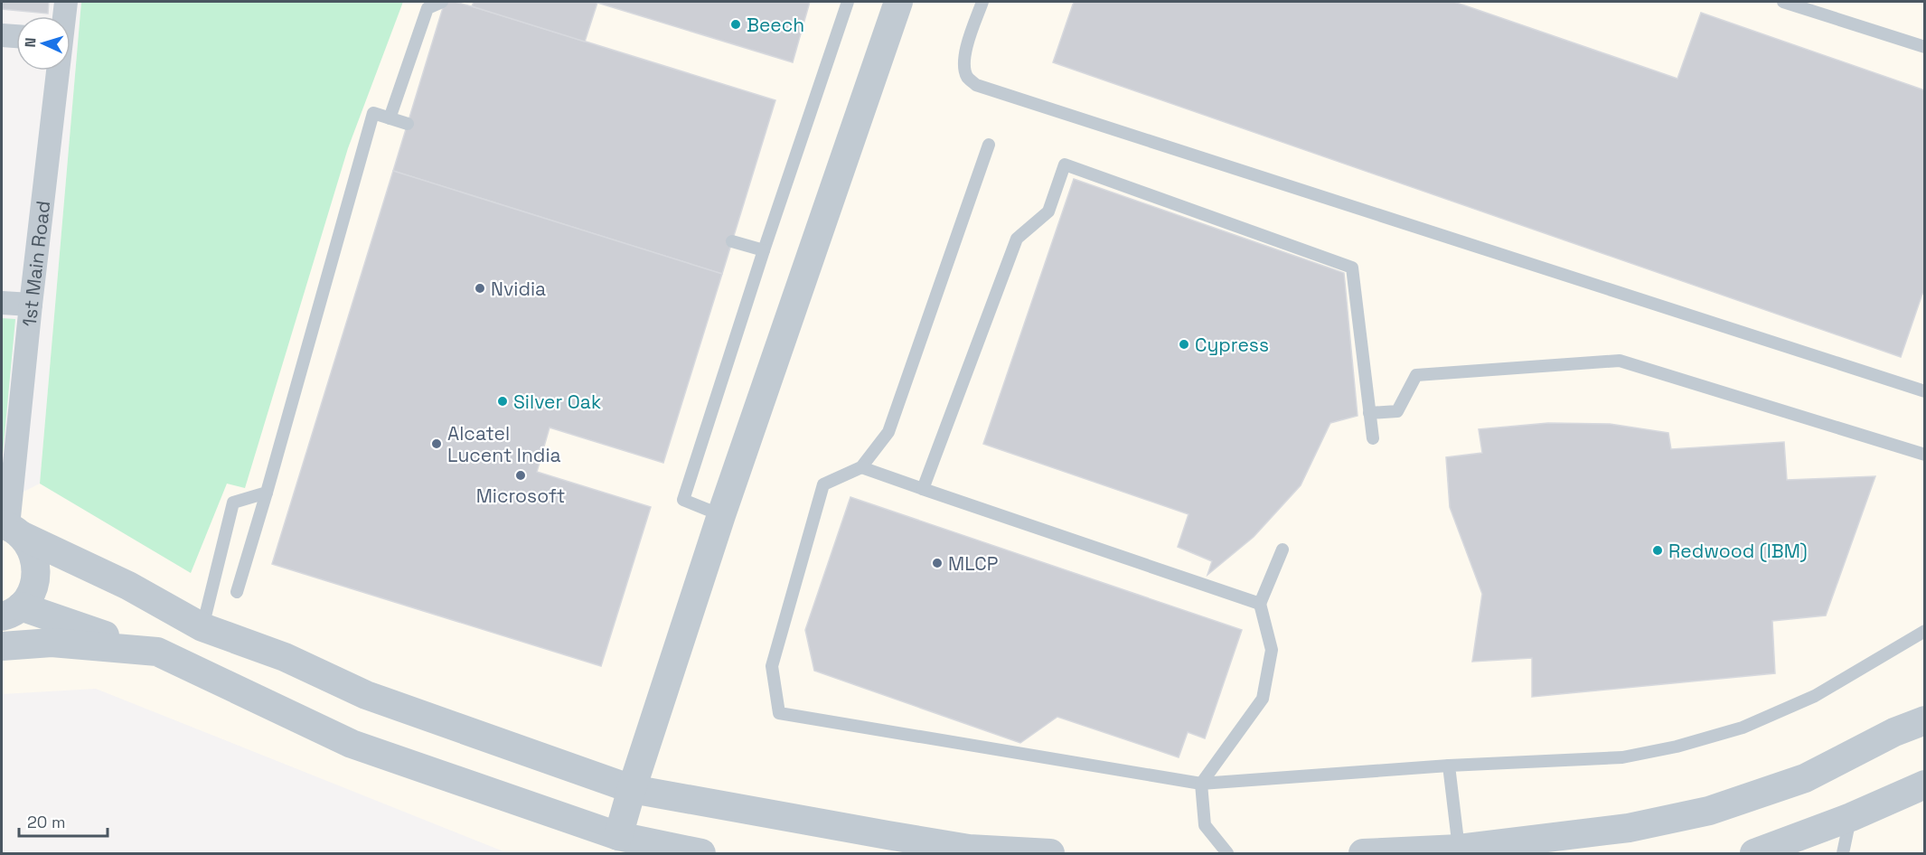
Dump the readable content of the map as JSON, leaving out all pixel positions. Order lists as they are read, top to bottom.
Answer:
{
  "streets": {
    "street": ["1st Main Road"]
  },
  "places": [
    "Beech",
    "Nvidia",
    "Cypress",
    "Silver Oak",
    "Alcatel Lucent India",
    "Microsoft",
    "Redwood (IBM)",
    "MLCP"
  ],
  "scale_bar": "20 m",
  "north": "left"
}
